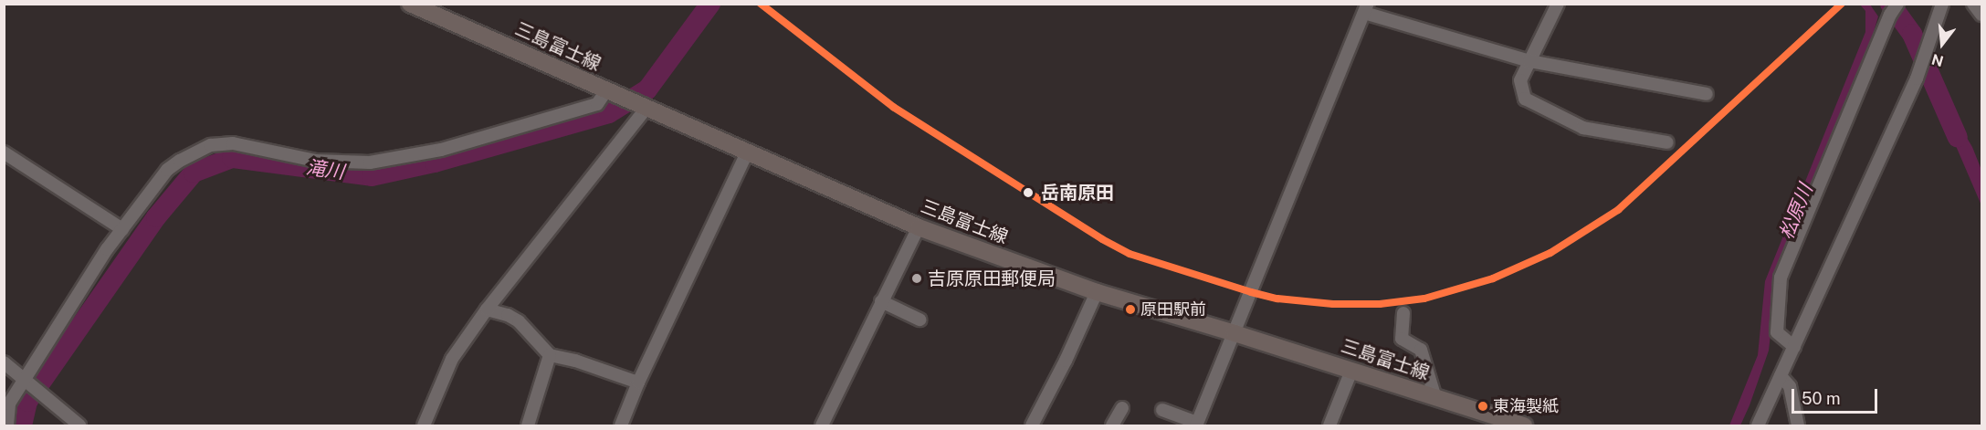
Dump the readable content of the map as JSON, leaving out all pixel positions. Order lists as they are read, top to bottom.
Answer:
{
  "streets": {
    "main road": ["三島富士線"]
  },
  "water": ["滝川", "松原川"],
  "places": [
    "岳南原田",
    "吉原原田郵便局",
    "原田駅前",
    "東海製紙"
  ],
  "scale_bar": "50 m",
  "north": "bottom"
}
